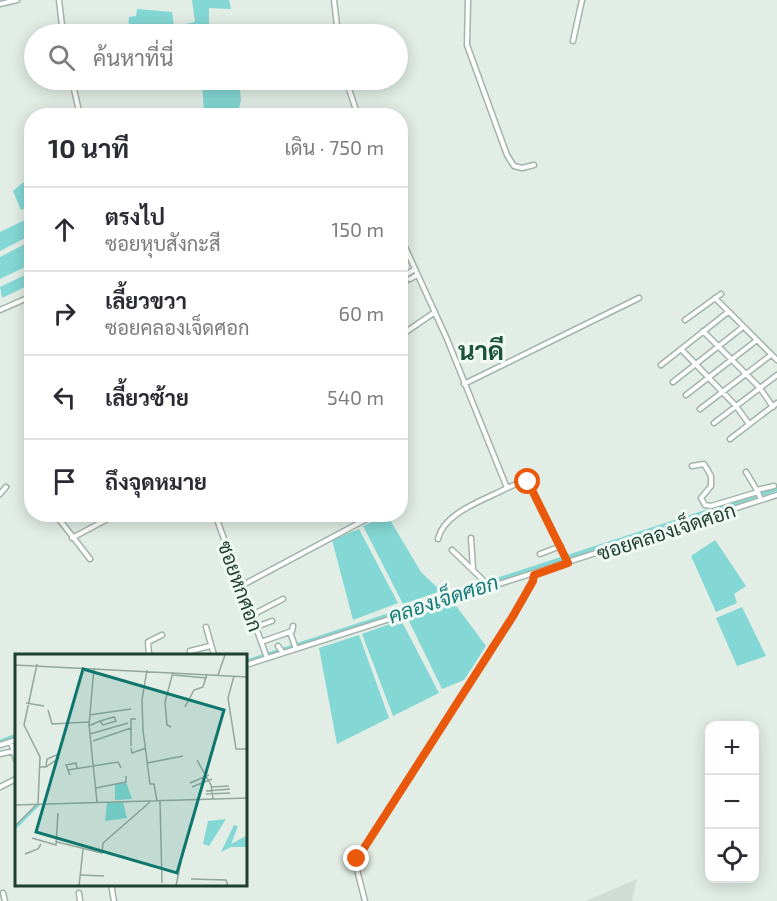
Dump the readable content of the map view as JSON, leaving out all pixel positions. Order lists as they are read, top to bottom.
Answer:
{
  "streets": {
    "street": ["ซอยคลองเจ็ดศอก", "ซอยหกศอก"]
  },
  "crossings": [
    ["ซอยคลองเจ็ดศอก", "ซอยหกศอก"]
  ],
  "districts": ["นาดี"],
  "water": ["คลองเจ็ดศอก"],
  "page": {
    "search": "ค้นหาที่นี่",
    "heading": ["10 นาที", "เดิน · 750 m"],
    "list": [
      ["ตรงไป", "ซอยหุบสังกะสี", "150 m"],
      ["เลี้ยวขวา", "ซอยคลองเจ็ดศอก", "60 m"],
      ["เลี้ยวซ้าย", "540 m"],
      "ถึงจุดหมาย"
    ],
    "map_buttons": ["+", "−"]
  }
}
